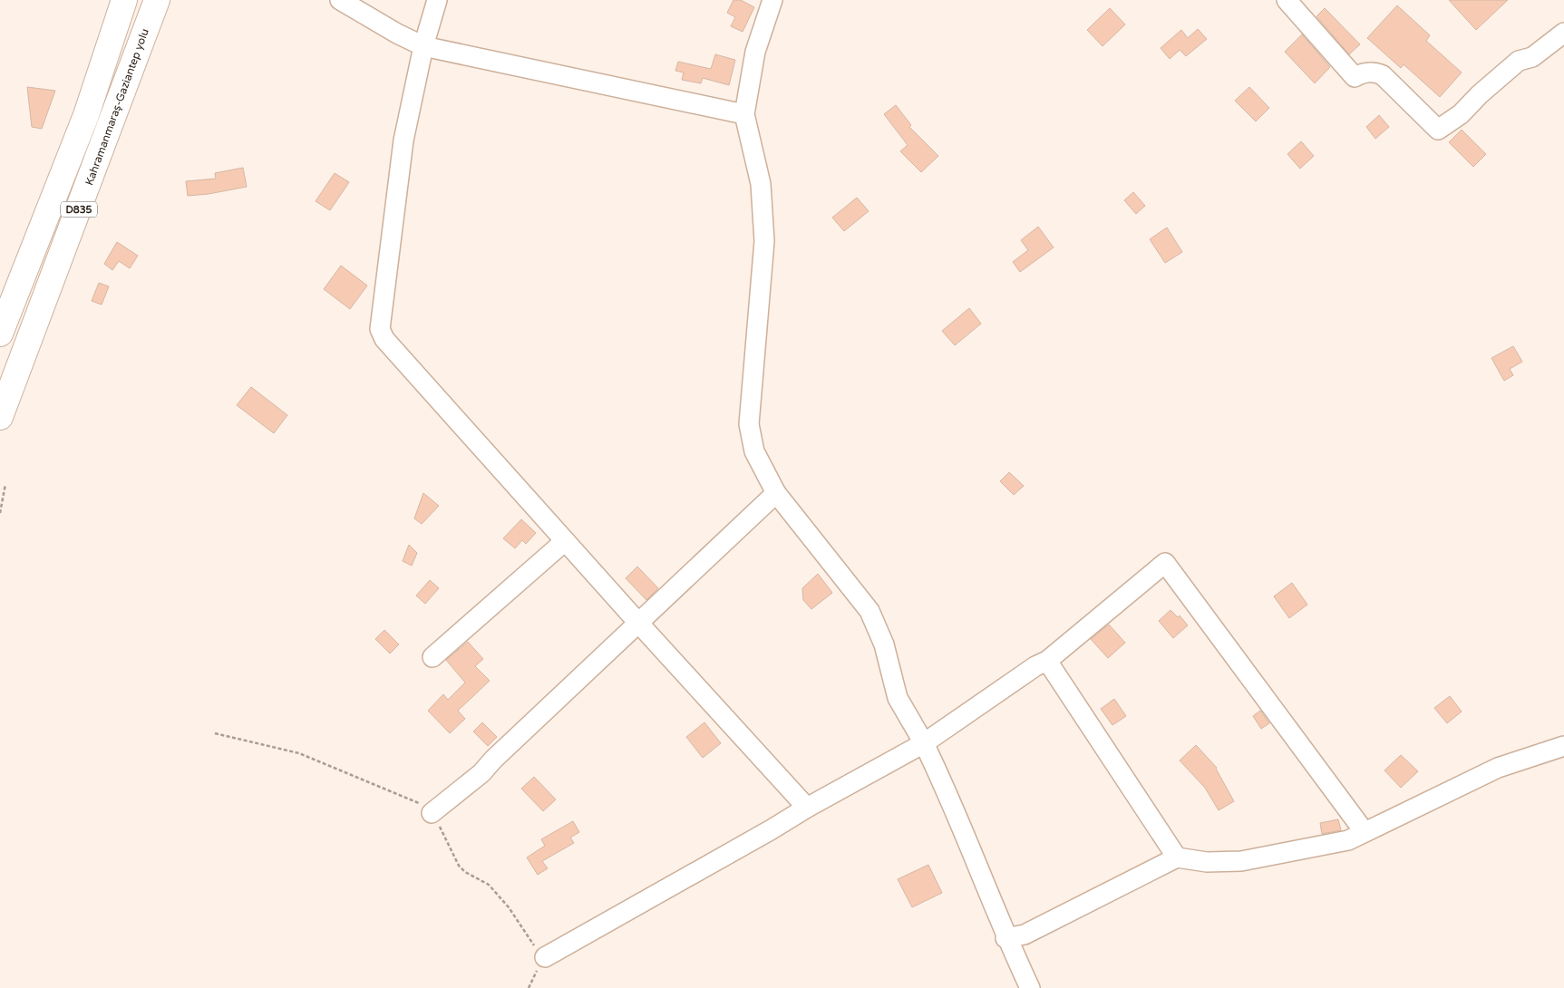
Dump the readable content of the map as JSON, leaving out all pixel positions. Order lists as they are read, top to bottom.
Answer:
{
  "streets": {
    "highway": ["Kahramanmaraş-Gaziantep yolu", "D835"]
  }
}
